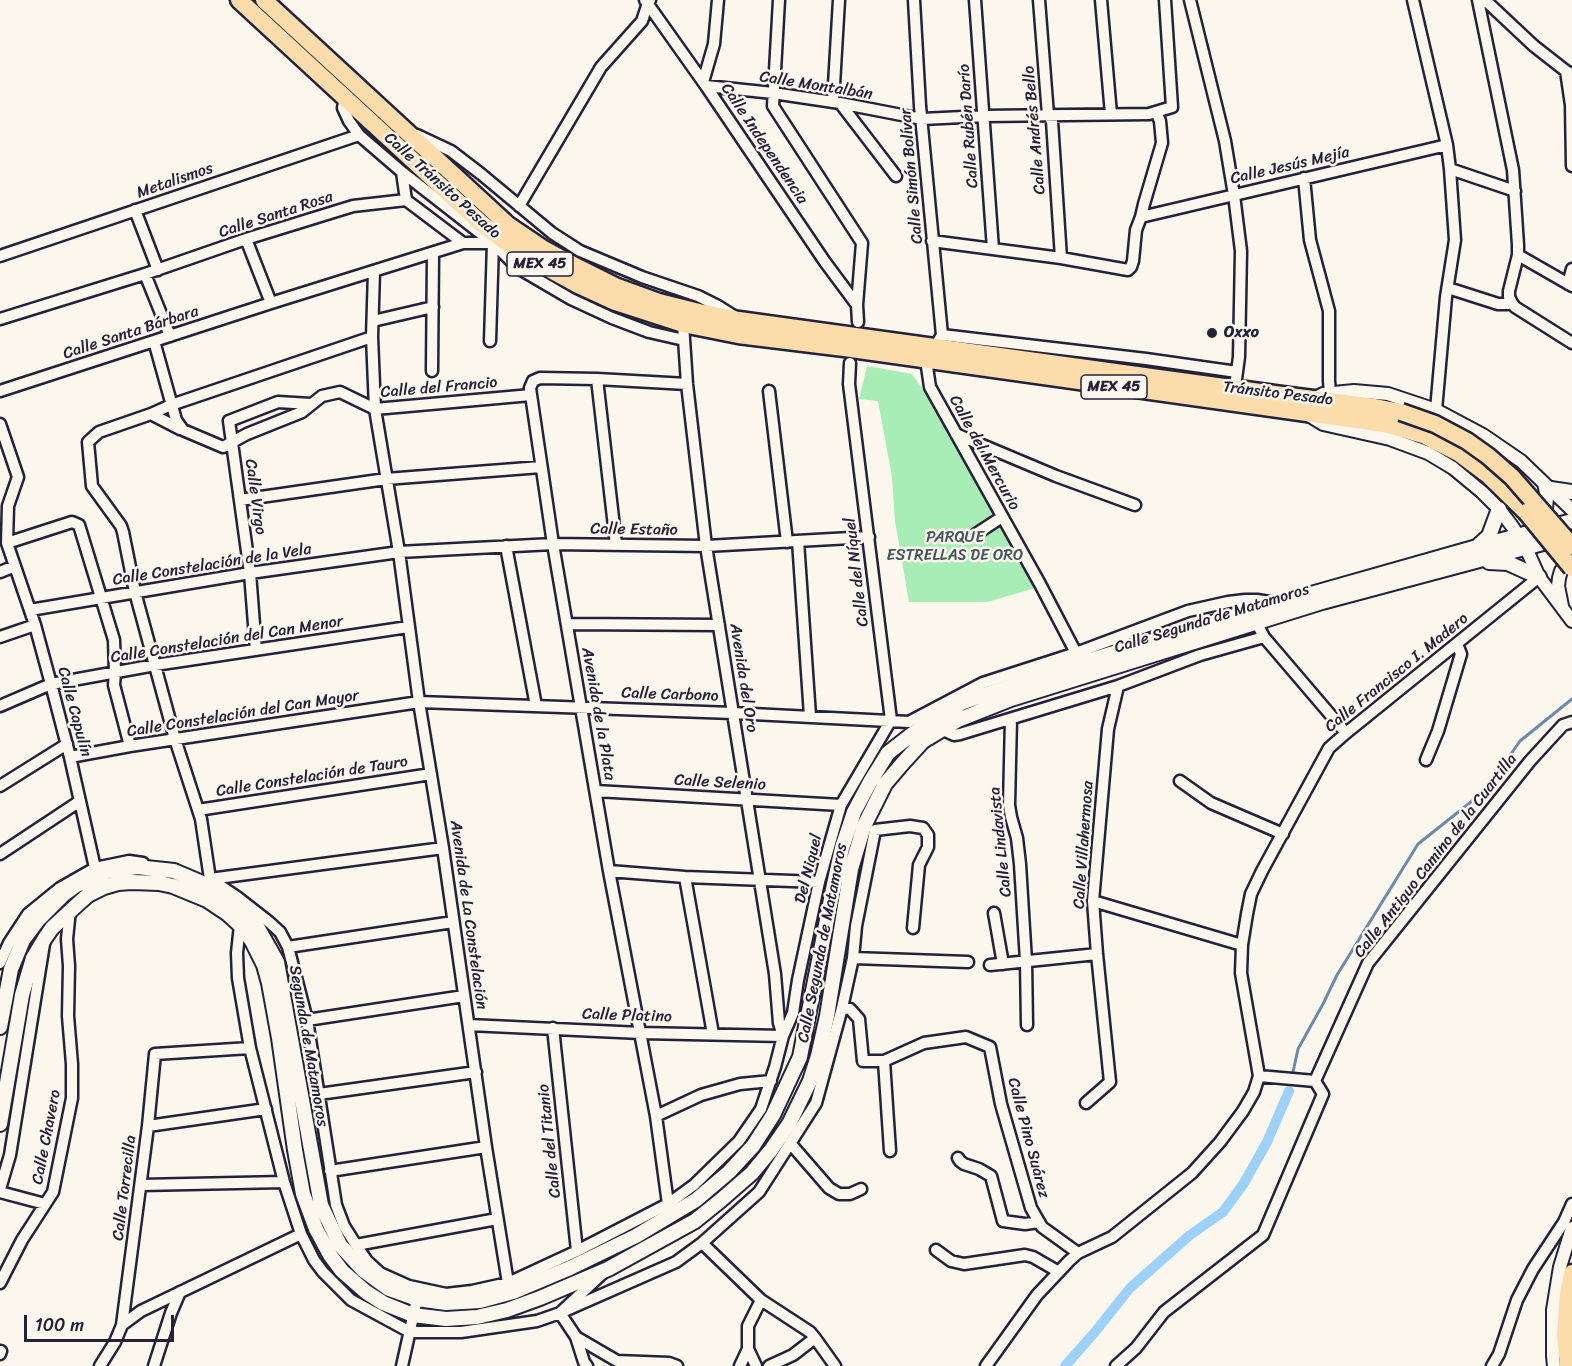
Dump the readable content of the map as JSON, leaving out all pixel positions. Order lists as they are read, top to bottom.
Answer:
{
  "streets": {
    "main road": [
      "Calle Tránsito Pesado",
      "MEX 45",
      "Tránsito Pesado",
      "Calle Segunda de Matamoros",
      "Segunda de Matamoros"
    ],
    "street": [
      "Calle Montalbán",
      "Calle Rubén Darío",
      "Calle Andrés Bello",
      "Calle Independencia",
      "Calle Jesús Mejía",
      "Calle Simón Bolívar",
      "Metalismos",
      "Calle Santa Rosa",
      "Calle Santa Bárbara",
      "Calle del Francio",
      "Calle del Mercurio",
      "Calle Virgo",
      "Calle Estaño",
      "Calle Constelación de la Vela",
      "Calle del Níquel",
      "Calle Constelación del Can Menor",
      "Calle Francisco I. Madero",
      "Avenida del Oro",
      "Calle Carbono",
      "Calle Capulín",
      "Calle Constelación del Can Mayor",
      "Avenida de la Plata",
      "Calle Constelación de Tauro",
      "Calle Selenio",
      "Calle Lindavista",
      "Calle Villahermosa",
      "Calle Antiguo Camino de la Cuartilla",
      "Del Niquel",
      "Avenida de La Constelación",
      "Calle Platino",
      "Calle Chavero",
      "Calle Pino Suárez",
      "Calle del Titanio",
      "Calle Torrecilla"
    ]
  },
  "crossings": [
    ["Calle Montalbán", "Calle Rubén Darío"],
    ["Calle Montalbán", "Calle Andrés Bello"],
    ["Calle Montalbán", "Calle Independencia"],
    ["Calle Montalbán", "Calle Simón Bolívar"],
    ["Calle Simón Bolívar", "Calle Tránsito Pesado"],
    ["Calle Simón Bolívar", "Tránsito Pesado"],
    ["Calle Simón Bolívar", "Calle del Mercurio"],
    ["Calle Tránsito Pesado", "Calle Santa Bárbara"],
    ["Calle Tránsito Pesado", "Tránsito Pesado"],
    ["Calle Tránsito Pesado", "Calle del Mercurio"],
    ["Calle Tránsito Pesado", "Avenida del Oro"],
    ["MEX 45", "Tránsito Pesado"],
    ["Calle Santa Bárbara", "Avenida de La Constelación"],
    ["Calle del Francio", "Calle Virgo"],
    ["Calle del Francio", "Avenida de la Plata"],
    ["Calle del Francio", "Avenida de La Constelación"],
    ["Tránsito Pesado", "Calle del Mercurio"],
    ["Calle Virgo", "Calle Constelación de la Vela"],
    ["Calle Virgo", "Calle Constelación del Can Menor"],
    ["Calle Estaño", "Calle Constelación de la Vela"],
    ["Calle Estaño", "Calle del Níquel"],
    ["Calle Estaño", "Avenida del Oro"],
    ["Calle Estaño", "Avenida de la Plata"],
    ["Calle Estaño", "Avenida de La Constelación"],
    ["Calle Constelación de la Vela", "Calle Capulín"],
    ["Calle Constelación de la Vela", "Avenida de La Constelación"],
    ["Calle del Níquel", "Calle Carbono"],
    ["Calle del Níquel", "Del Niquel"],
    ["Calle Segunda de Matamoros", "Calle Carbono"],
    ["Calle Segunda de Matamoros", "Segunda de Matamoros"],
    ["Calle Constelación del Can Menor", "Calle Capulín"],
    ["Calle Constelación del Can Menor", "Avenida de La Constelación"],
    ["Avenida del Oro", "Calle Carbono"],
    ["Avenida del Oro", "Calle Selenio"],
    ["Avenida del Oro", "Del Niquel"],
    ["Avenida del Oro", "Calle Platino"],
    ["Calle Carbono", "Calle Constelación del Can Mayor"],
    ["Calle Carbono", "Avenida de la Plata"],
    ["Calle Carbono", "Del Niquel"],
    ["Calle Carbono", "Avenida de La Constelación"],
    ["Calle Capulín", "Calle Constelación del Can Mayor"],
    ["Calle Constelación del Can Mayor", "Avenida de La Constelación"],
    ["Avenida de la Plata", "Calle Selenio"],
    ["Avenida de la Plata", "Del Niquel"],
    ["Avenida de la Plata", "Calle Platino"],
    ["Calle Constelación de Tauro", "Avenida de La Constelación"],
    ["Calle Selenio", "Del Niquel"],
    ["Del Niquel", "Avenida de La Constelación"],
    ["Del Niquel", "Calle Platino"],
    ["Del Niquel", "Calle del Titanio"],
    ["Avenida de La Constelación", "Calle Platino"],
    ["Calle Platino", "Calle del Titanio"],
    ["Segunda de Matamoros", "Calle Chavero"]
  ],
  "parks": ["PARQUE ESTRELLAS DE ORO"],
  "places": ["Oxxo"],
  "scale_bar": "100 m"
}
